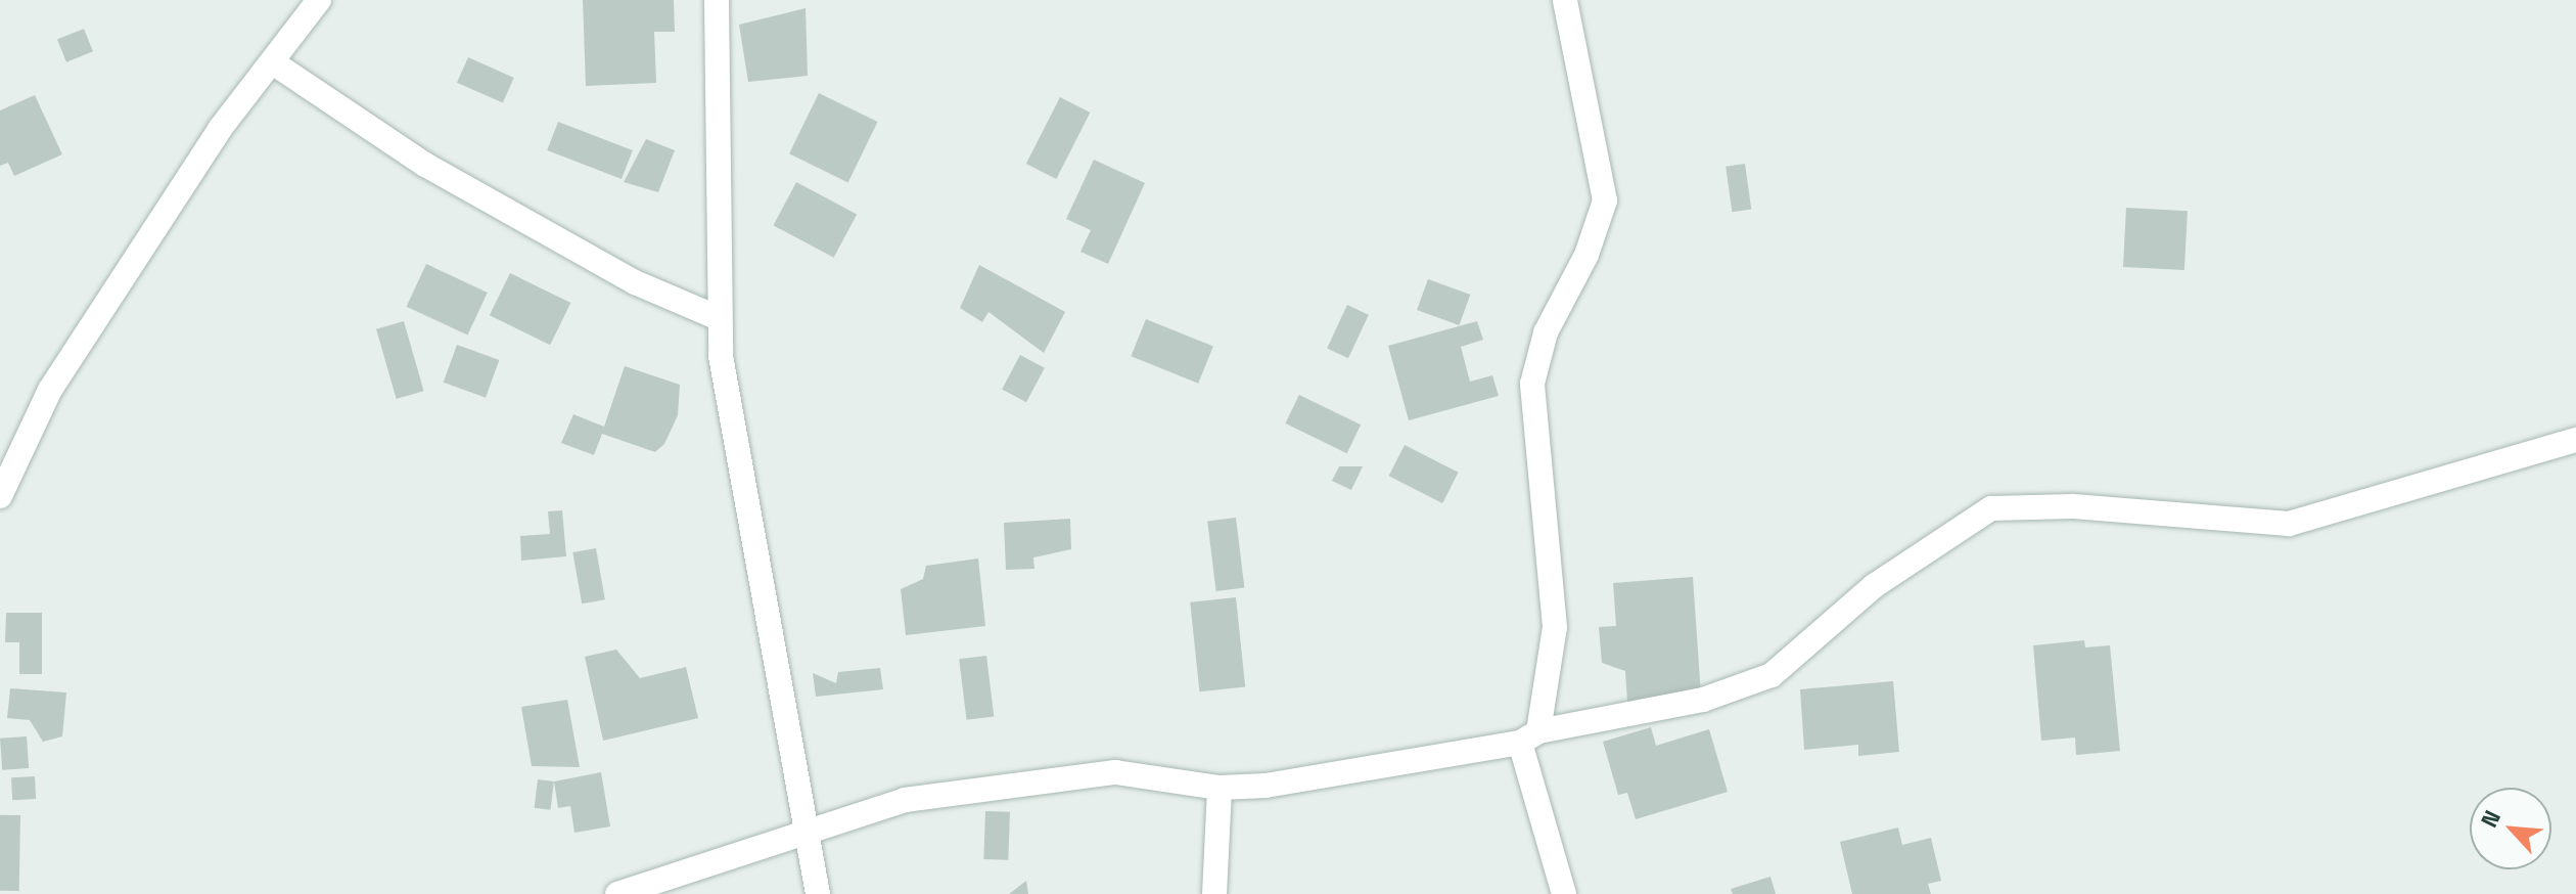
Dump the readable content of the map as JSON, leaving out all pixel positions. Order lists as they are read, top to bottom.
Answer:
{
  "north": "top left"
}
